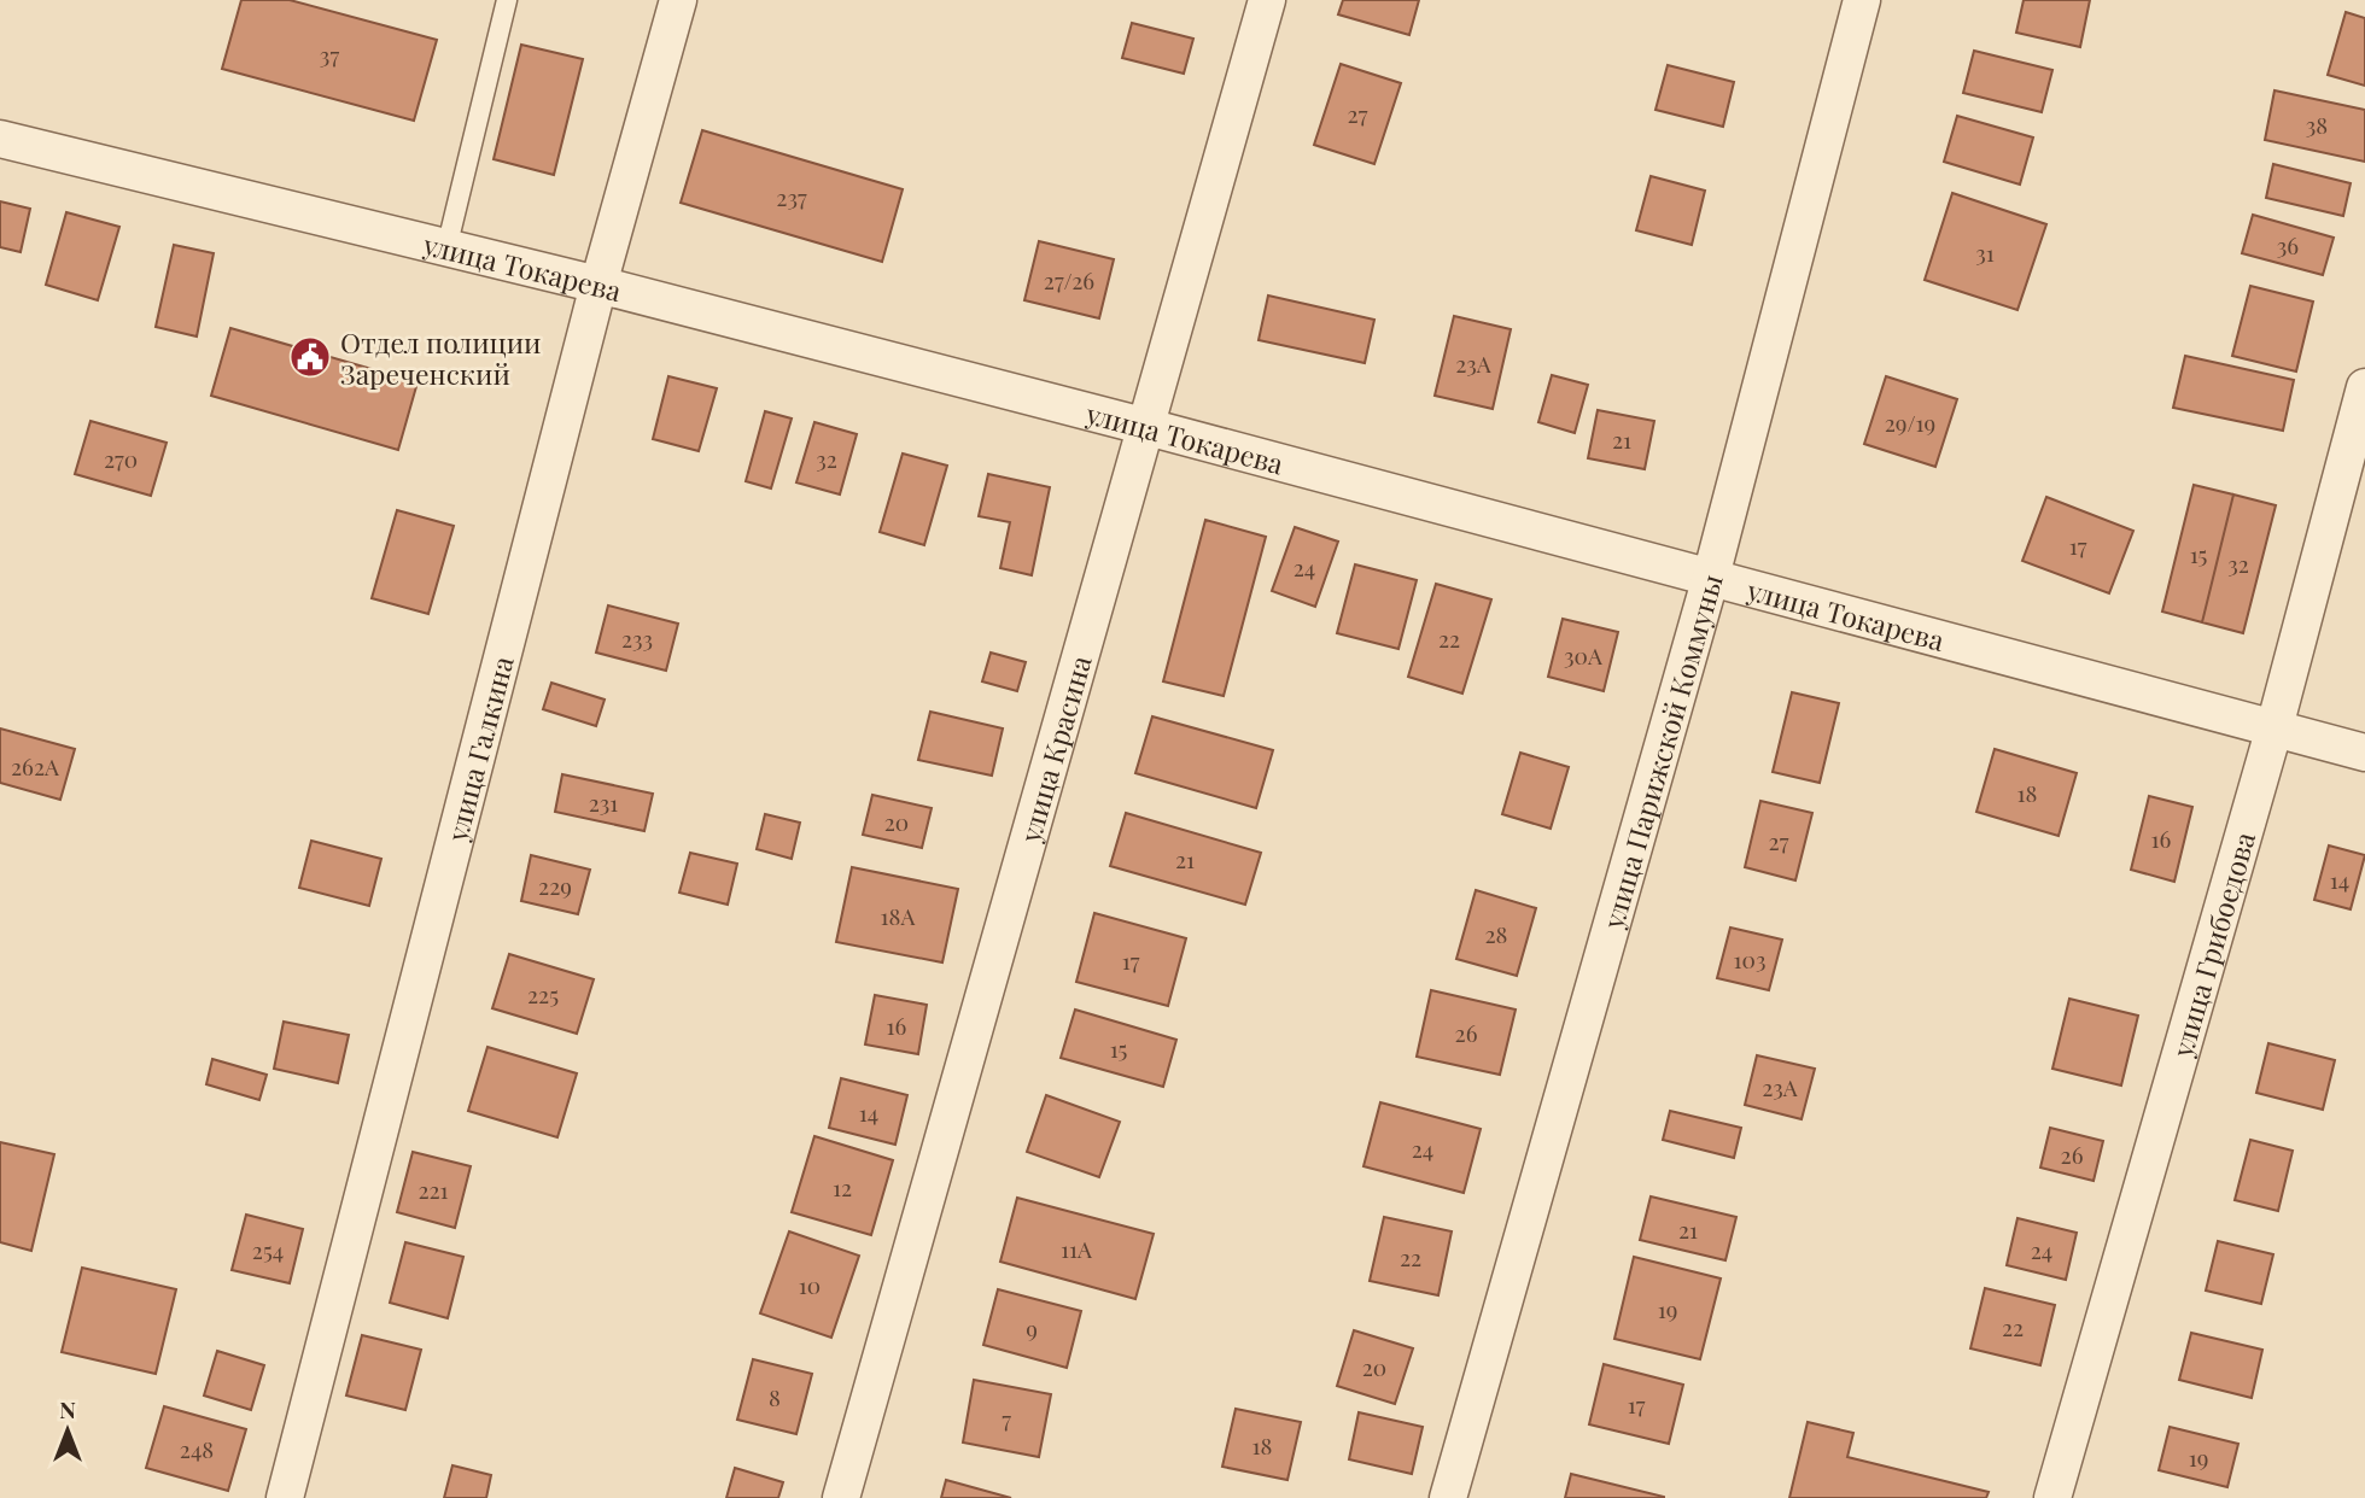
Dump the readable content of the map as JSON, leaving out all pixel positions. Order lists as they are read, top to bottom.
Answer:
{
  "streets": {
    "street": [
      "улица Токарева",
      "улица Галкина",
      "улица Красина",
      "улица Парижской Коммуны",
      "улица Грибоедова"
    ]
  },
  "crossings": [
    ["улица Токарева", "улица Галкина"],
    ["улица Токарева", "улица Красина"],
    ["улица Токарева", "улица Парижской Коммуны"],
    ["улица Токарева", "улица Грибоедова"]
  ],
  "places": {
    "public building": ["Отдел полиции Зареченский"]
  },
  "house_numbers": [
    "37",
    "27",
    "38",
    "237",
    "36",
    "31",
    "27/26",
    "23А",
    "29/19",
    "21",
    "270",
    "32",
    "17",
    "15",
    "32",
    "24",
    "233",
    "22",
    "30А",
    "262А",
    "18",
    "231",
    "20",
    "16",
    "27",
    "21",
    "14",
    "229",
    "18А",
    "28",
    "103",
    "17",
    "225",
    "16",
    "26",
    "15",
    "23А",
    "14",
    "24",
    "26",
    "12",
    "221",
    "21",
    "11А",
    "254",
    "24",
    "22",
    "10",
    "19",
    "22",
    "9",
    "20",
    "8",
    "17",
    "7",
    "18",
    "248",
    "19"
  ],
  "north": "top"
}
